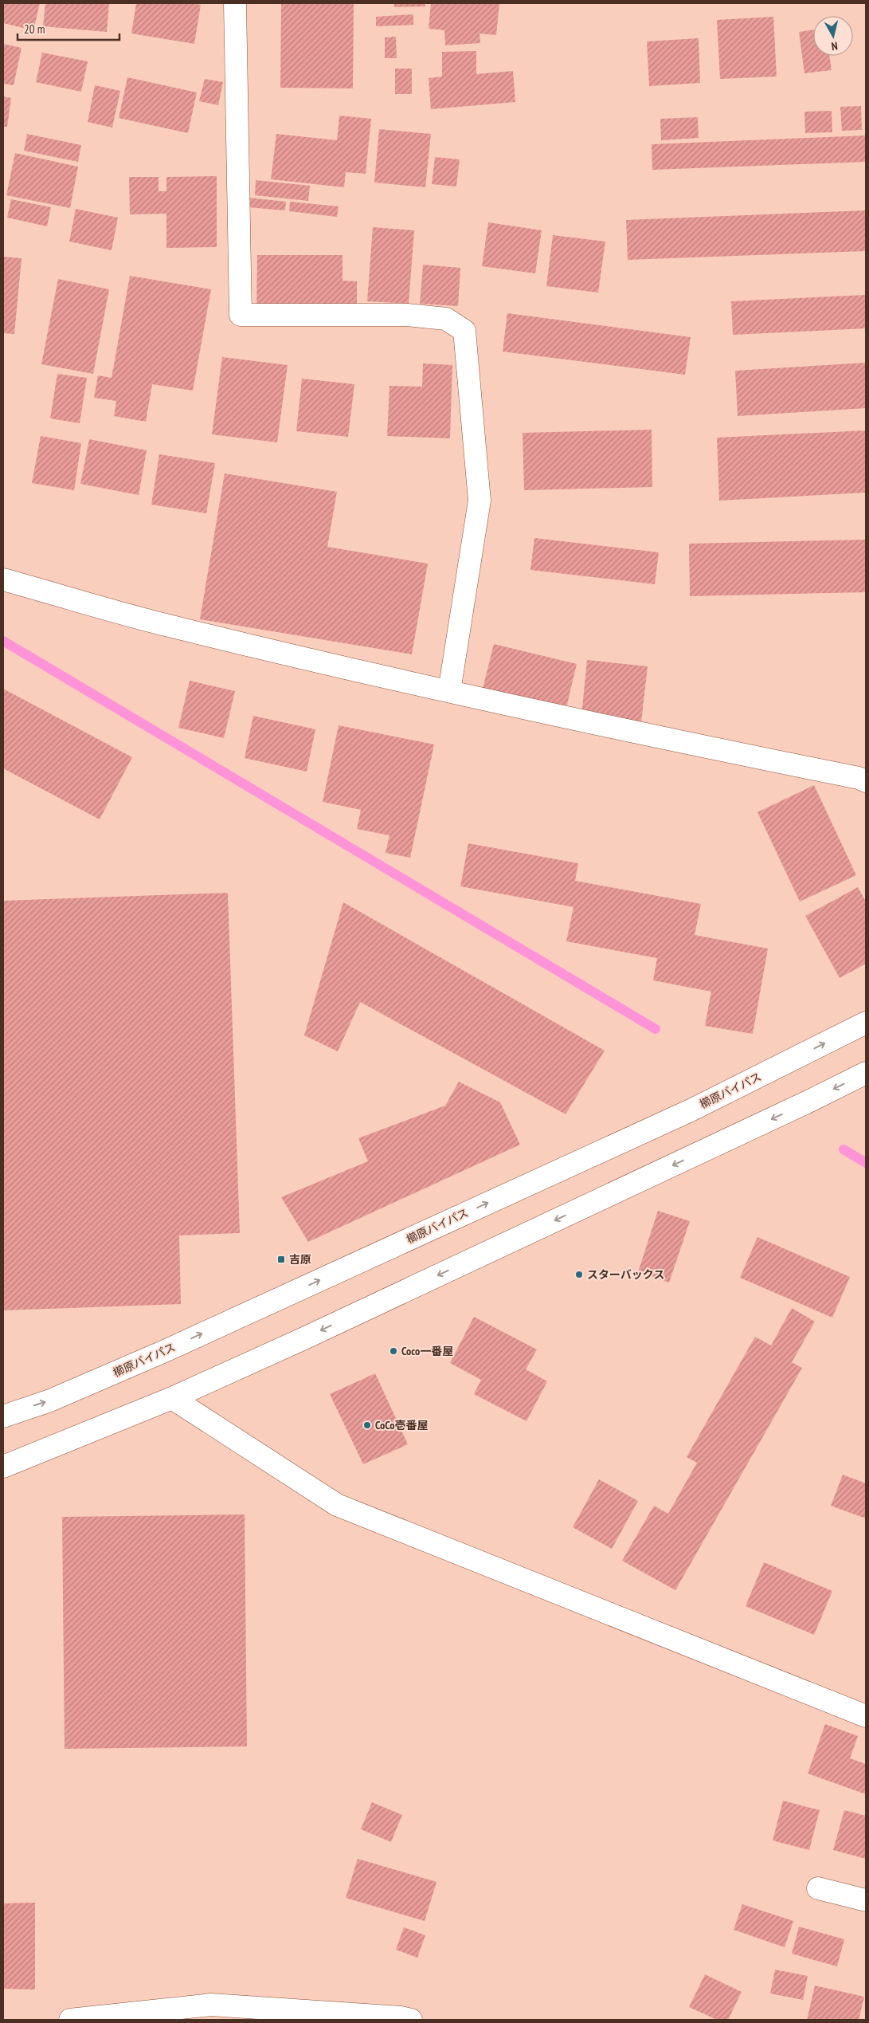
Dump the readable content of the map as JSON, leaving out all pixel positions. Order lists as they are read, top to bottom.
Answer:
{
  "streets": {
    "street": ["櫛原バイパス"]
  },
  "places": {
    "transit": ["吉原"],
    "other": ["スターバックス", "Coco一番屋", "CoCo壱番屋"]
  },
  "scale_bar": "20 m",
  "north": "bottom"
}
